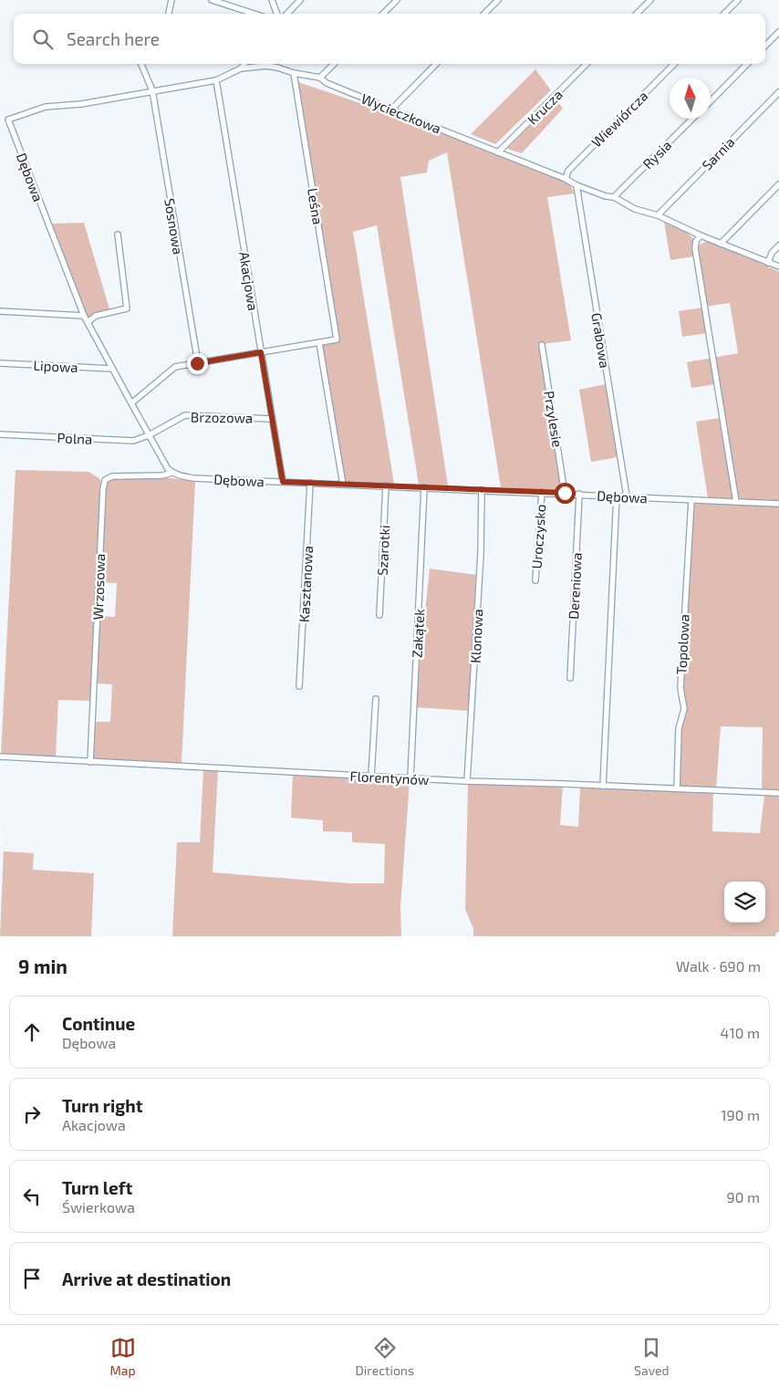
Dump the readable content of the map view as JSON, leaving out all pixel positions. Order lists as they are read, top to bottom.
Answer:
{
  "streets": {
    "street": [
      "Krucza",
      "Wycieczkowa",
      "Wiewiórcza",
      "Sarnia",
      "Rysia",
      "Dębowa",
      "Leśna",
      "Sosnowa",
      "Akacjowa",
      "Grabowa",
      "Lipowa",
      "Brzozowa",
      "Przylesie",
      "Polna",
      "Uroczysko",
      "Szarotki",
      "Kasztanowa",
      "Dereniowa",
      "Wrzosowa",
      "Zakątek",
      "Klonowa",
      "Topolowa",
      "Florentynów"
    ]
  },
  "crossings": [
    ["Krucza", "Wycieczkowa"],
    ["Wycieczkowa", "Wiewiórcza"],
    ["Wycieczkowa", "Sarnia"],
    ["Wycieczkowa", "Rysia"],
    ["Wycieczkowa", "Dębowa"],
    ["Wycieczkowa", "Leśna"],
    ["Wycieczkowa", "Sosnowa"],
    ["Wycieczkowa", "Akacjowa"],
    ["Wycieczkowa", "Grabowa"],
    ["Dębowa", "Akacjowa"],
    ["Dębowa", "Grabowa"],
    ["Dębowa", "Lipowa"],
    ["Dębowa", "Brzozowa"],
    ["Dębowa", "Przylesie"],
    ["Dębowa", "Polna"],
    ["Dębowa", "Uroczysko"],
    ["Dębowa", "Szarotki"],
    ["Dębowa", "Kasztanowa"],
    ["Dębowa", "Dereniowa"],
    ["Dębowa", "Wrzosowa"],
    ["Dębowa", "Zakątek"],
    ["Dębowa", "Klonowa"],
    ["Dębowa", "Topolowa"],
    ["Akacjowa", "Brzozowa"],
    ["Brzozowa", "Polna"],
    ["Wrzosowa", "Florentynów"],
    ["Zakątek", "Florentynów"],
    ["Klonowa", "Florentynów"],
    ["Topolowa", "Florentynów"]
  ],
  "north": "top",
  "page": {
    "search": "Search here",
    "heading": ["9 min", "Walk · 690 m"],
    "list": [
      ["Continue", "Dębowa", "410 m"],
      ["Turn right", "Akacjowa", "190 m"],
      ["Turn left", "Świerkowa", "90 m"],
      "Arrive at destination"
    ],
    "nav": ["Map", "Directions", "Saved"]
  }
}
